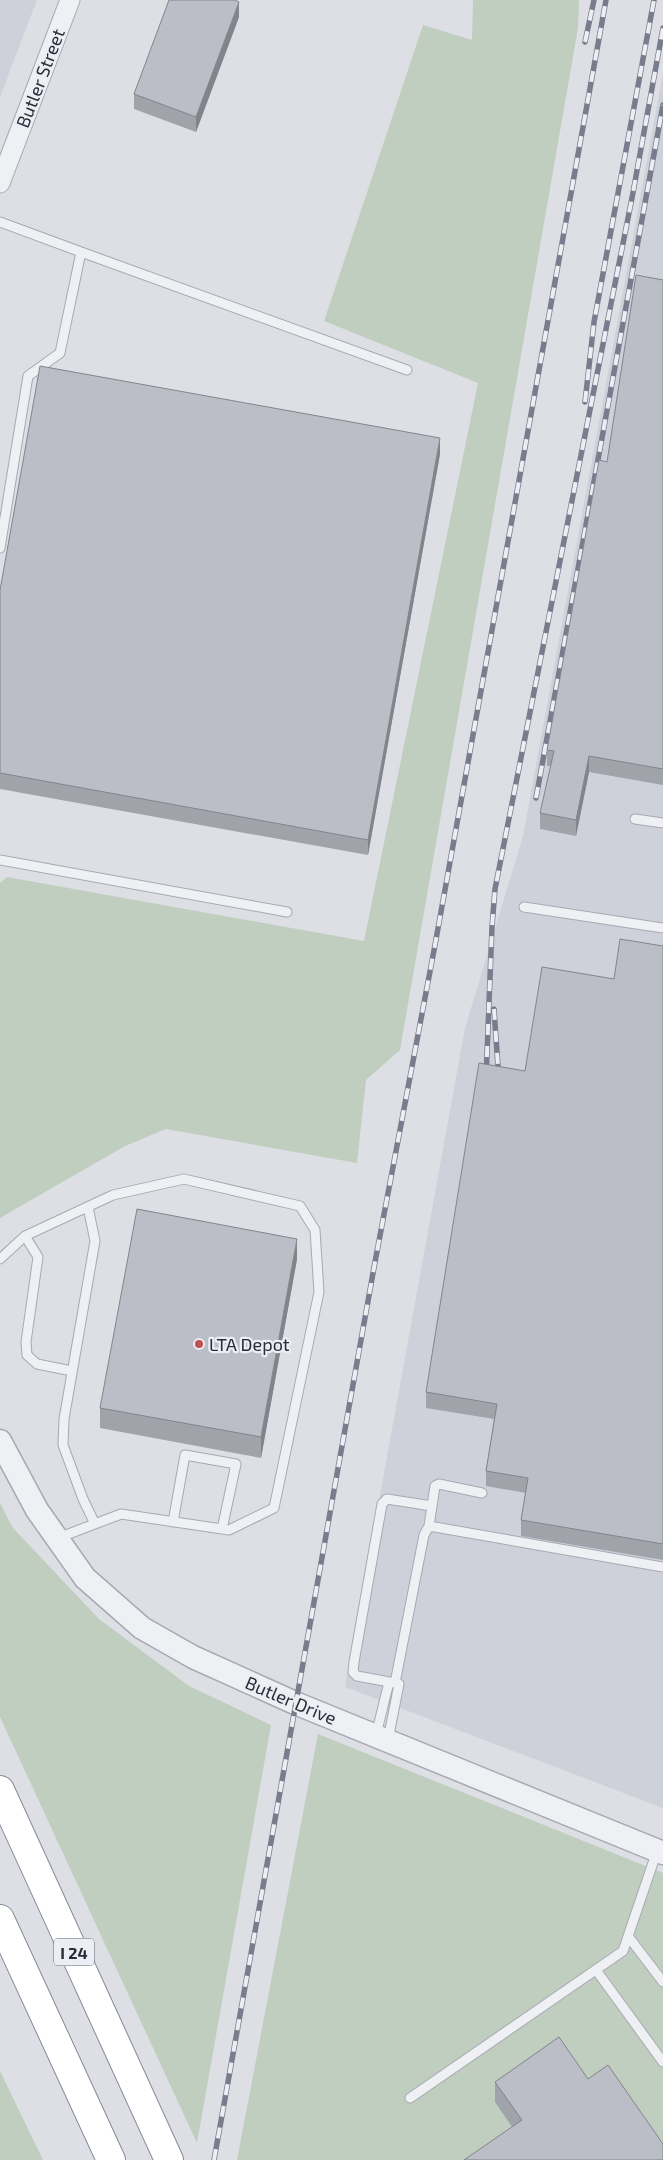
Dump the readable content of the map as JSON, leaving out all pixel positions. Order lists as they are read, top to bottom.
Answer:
{
  "streets": {
    "highway": ["I 24"],
    "street": ["Butler Street", "Butler Drive"]
  },
  "places": ["LTA Depot"]
}
